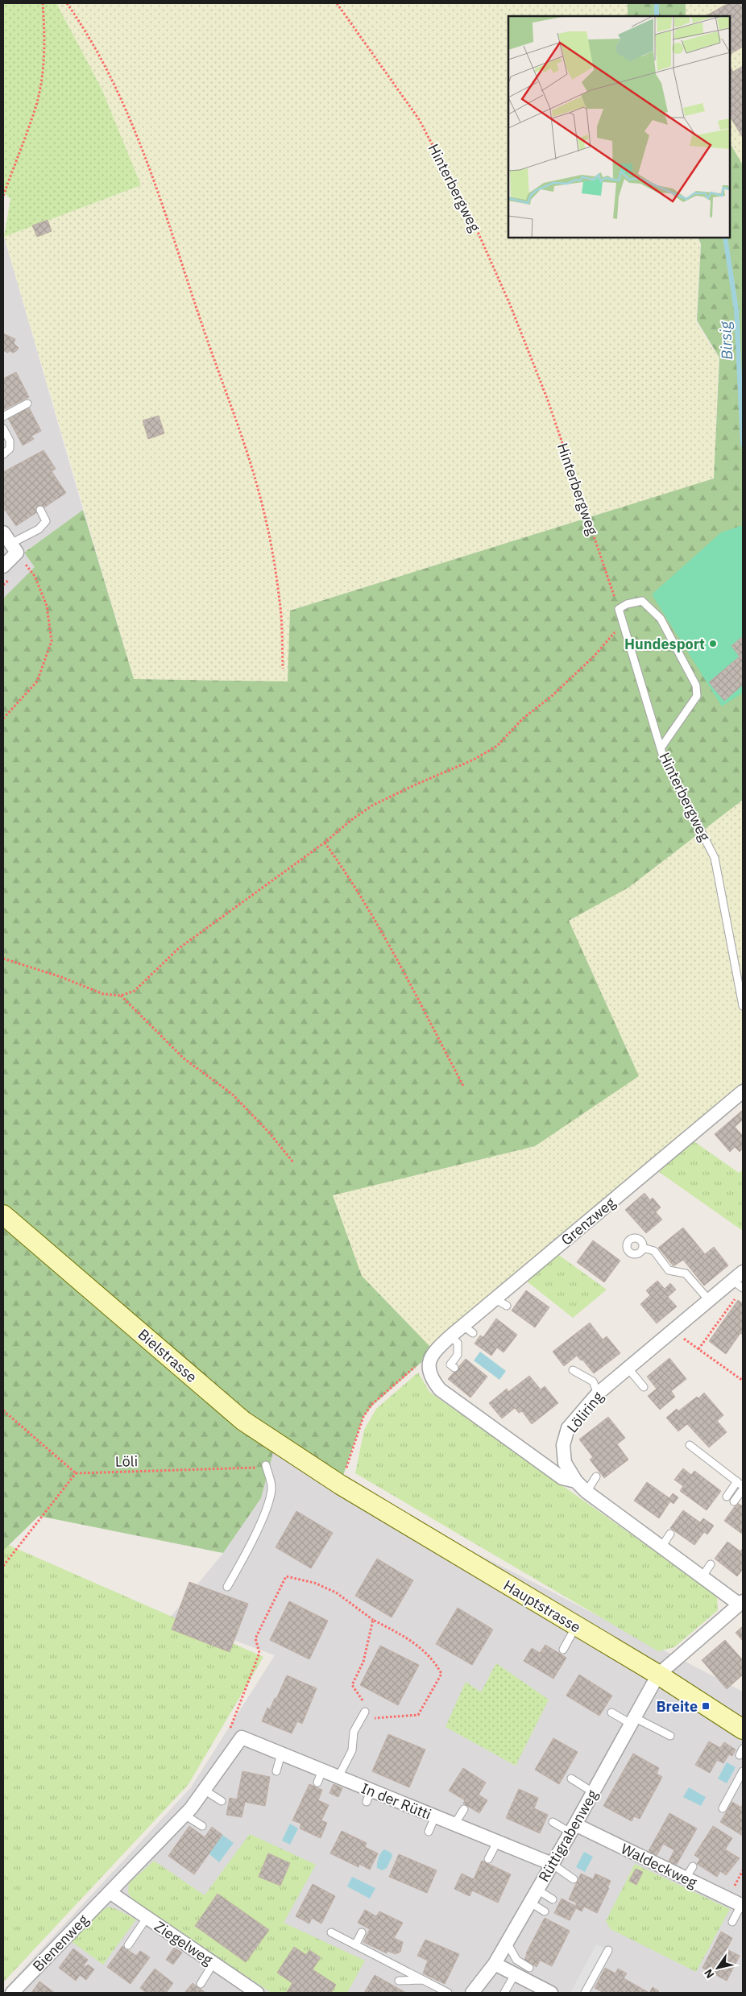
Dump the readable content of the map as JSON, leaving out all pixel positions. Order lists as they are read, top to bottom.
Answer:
{
  "streets": {
    "main road": ["Bielstrasse", "Hauptstrasse"],
    "street": [
      "Grenzweg",
      "Löliring",
      "In der Rütti",
      "Rüttigrabenweg",
      "Waldeckweg",
      "Bienenweg",
      "Ziegelweg"
    ],
    "lane": ["Hinterbergweg"],
    "path": ["Löli"]
  },
  "crossings": [
    ["Bielstrasse", "Hauptstrasse"],
    ["Hauptstrasse", "Rüttigrabenweg"],
    ["In der Rütti", "Rüttigrabenweg"],
    ["In der Rütti", "Bienenweg"],
    ["Rüttigrabenweg", "Waldeckweg"],
    ["Bienenweg", "Ziegelweg"]
  ],
  "water": ["Birsig"],
  "places": {
    "other": ["Hundesport"],
    "transit": ["Breite"]
  },
  "north": "bottom left"
}
